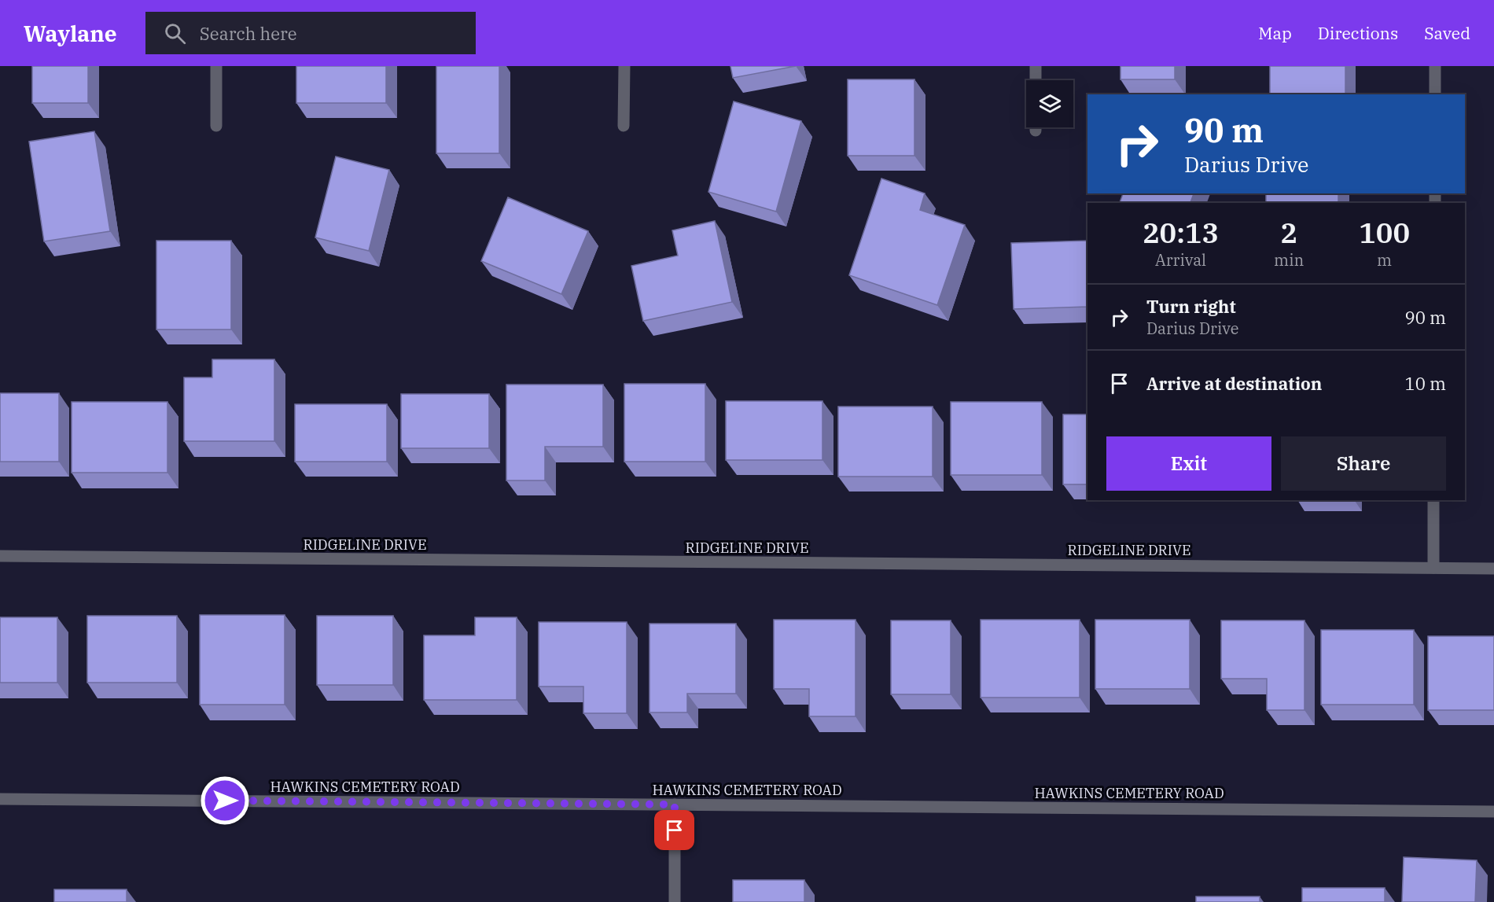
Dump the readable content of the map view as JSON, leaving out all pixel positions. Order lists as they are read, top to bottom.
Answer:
{
  "streets": {
    "street": ["RIDGELINE DRIVE", "HAWKINS CEMETERY ROAD"]
  },
  "page": {
    "header": "Waylane",
    "search": "Search here",
    "nav": ["Map", "Directions", "Saved"],
    "turn": ["90 m", "Darius Drive"],
    "eta": [
      "20:13",
      "Arrival",
      "2",
      "min",
      "100",
      "m"
    ],
    "list": [
      {
        "name": "Turn right",
        "note": "Darius Drive",
        "value": "90 m"
      },
      {
        "name": "Arrive at destination",
        "value": "10 m"
      }
    ],
    "buttons": ["Exit", "Share"]
  }
}
